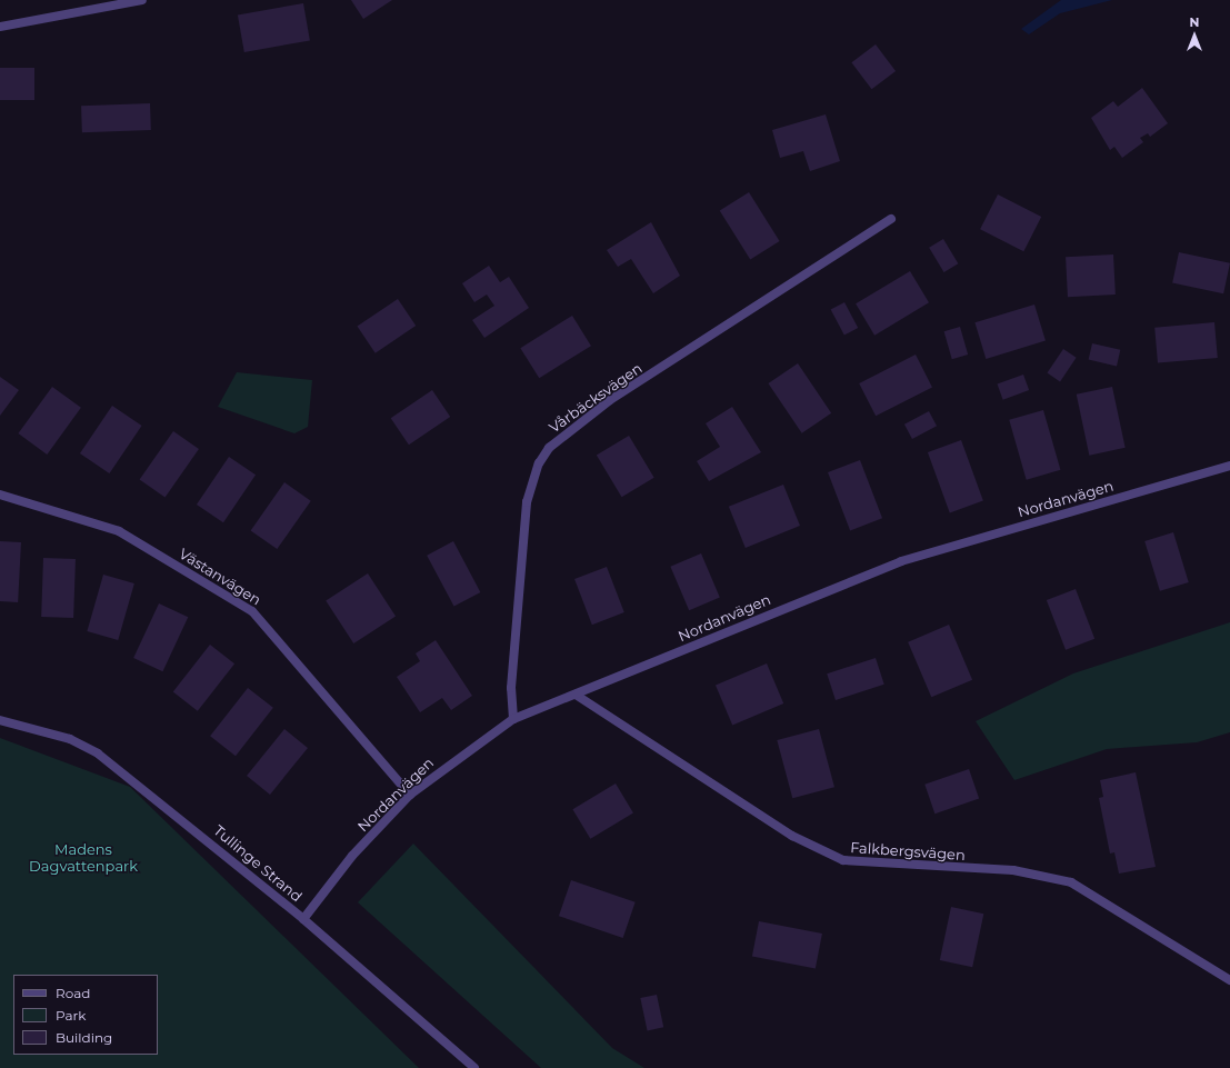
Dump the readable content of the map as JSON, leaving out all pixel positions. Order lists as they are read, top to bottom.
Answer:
{
  "streets": {
    "street": [
      "Vårbäcksvägen",
      "Nordanvägen",
      "Västanvägen",
      "Falkbergsvägen",
      "Tullinge Strand"
    ]
  },
  "crossings": [
    ["Vårbäcksvägen", "Nordanvägen"],
    ["Nordanvägen", "Västanvägen"],
    ["Nordanvägen", "Falkbergsvägen"],
    ["Nordanvägen", "Tullinge Strand"]
  ],
  "parks": ["Madens Dagvattenpark"],
  "legend": ["Road", "Park", "Building"],
  "north": "top"
}
